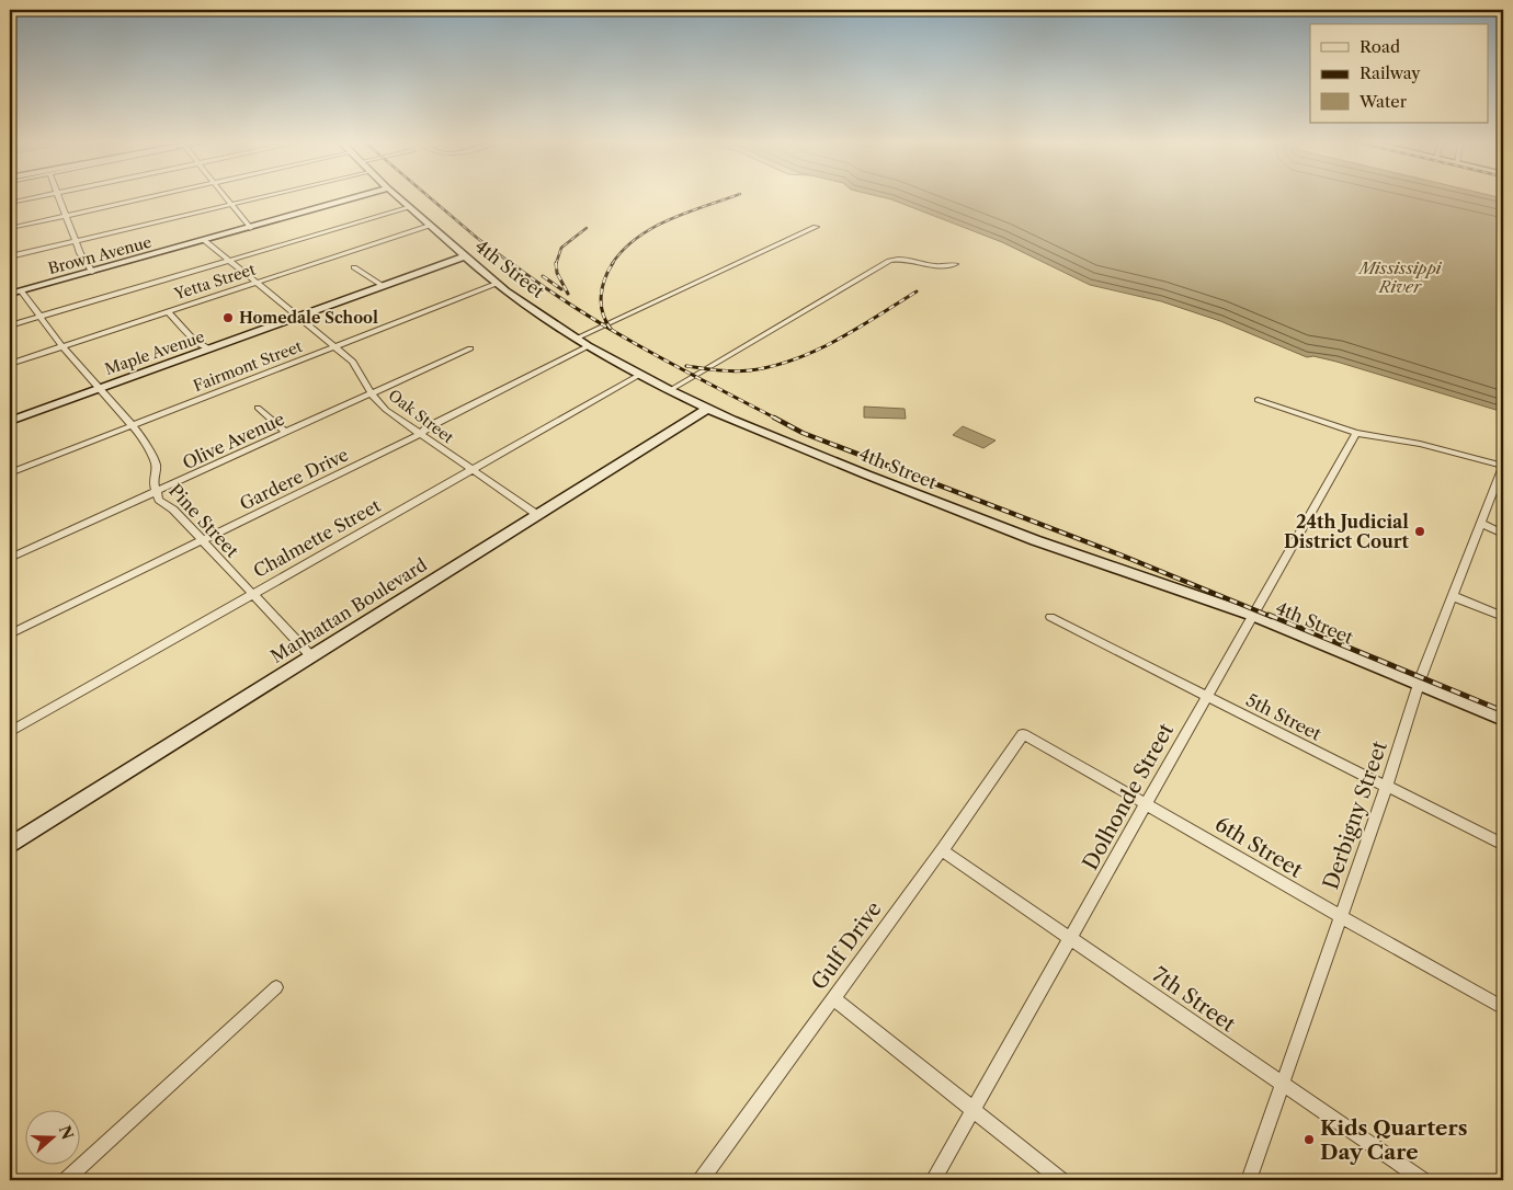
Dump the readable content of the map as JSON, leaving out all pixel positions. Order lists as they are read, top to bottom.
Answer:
{
  "streets": {
    "main road": [
      "Brown Avenue",
      "4th Street",
      "Maple Avenue",
      "Manhattan Boulevard"
    ],
    "street": [
      "Yetta Street",
      "Fairmont Street",
      "Oak Street",
      "Olive Avenue",
      "Gardere Drive",
      "Pine Street",
      "Chalmette Street",
      "5th Street",
      "Dolhonde Street",
      "Derbigny Street",
      "6th Street",
      "Gulf Drive",
      "7th Street"
    ]
  },
  "crossings": [
    ["Brown Avenue", "Oak Street"],
    ["Brown Avenue", "Pine Street"],
    ["4th Street", "Yetta Street"],
    ["4th Street", "Maple Avenue"],
    ["4th Street", "Fairmont Street"],
    ["4th Street", "Gardere Drive"],
    ["4th Street", "Chalmette Street"],
    ["4th Street", "Manhattan Boulevard"],
    ["4th Street", "Dolhonde Street"],
    ["4th Street", "Derbigny Street"],
    ["Yetta Street", "Oak Street"],
    ["Yetta Street", "Pine Street"],
    ["Maple Avenue", "Oak Street"],
    ["Maple Avenue", "Pine Street"],
    ["Fairmont Street", "Oak Street"],
    ["Fairmont Street", "Pine Street"],
    ["Oak Street", "Olive Avenue"],
    ["Oak Street", "Gardere Drive"],
    ["Oak Street", "Chalmette Street"],
    ["Oak Street", "Manhattan Boulevard"],
    ["Olive Avenue", "Pine Street"],
    ["Gardere Drive", "Pine Street"],
    ["Pine Street", "Chalmette Street"],
    ["Pine Street", "Manhattan Boulevard"],
    ["5th Street", "Dolhonde Street"],
    ["5th Street", "Derbigny Street"],
    ["Dolhonde Street", "6th Street"],
    ["Dolhonde Street", "7th Street"],
    ["Derbigny Street", "6th Street"],
    ["Derbigny Street", "7th Street"],
    ["6th Street", "Gulf Drive"],
    ["Gulf Drive", "7th Street"]
  ],
  "water": ["Mississippi River"],
  "places": ["Homedale School", "24th Judicial District Court", "Kids Quarters Day Care"],
  "legend": ["Road", "Railway", "Water"],
  "north": "right"
}
